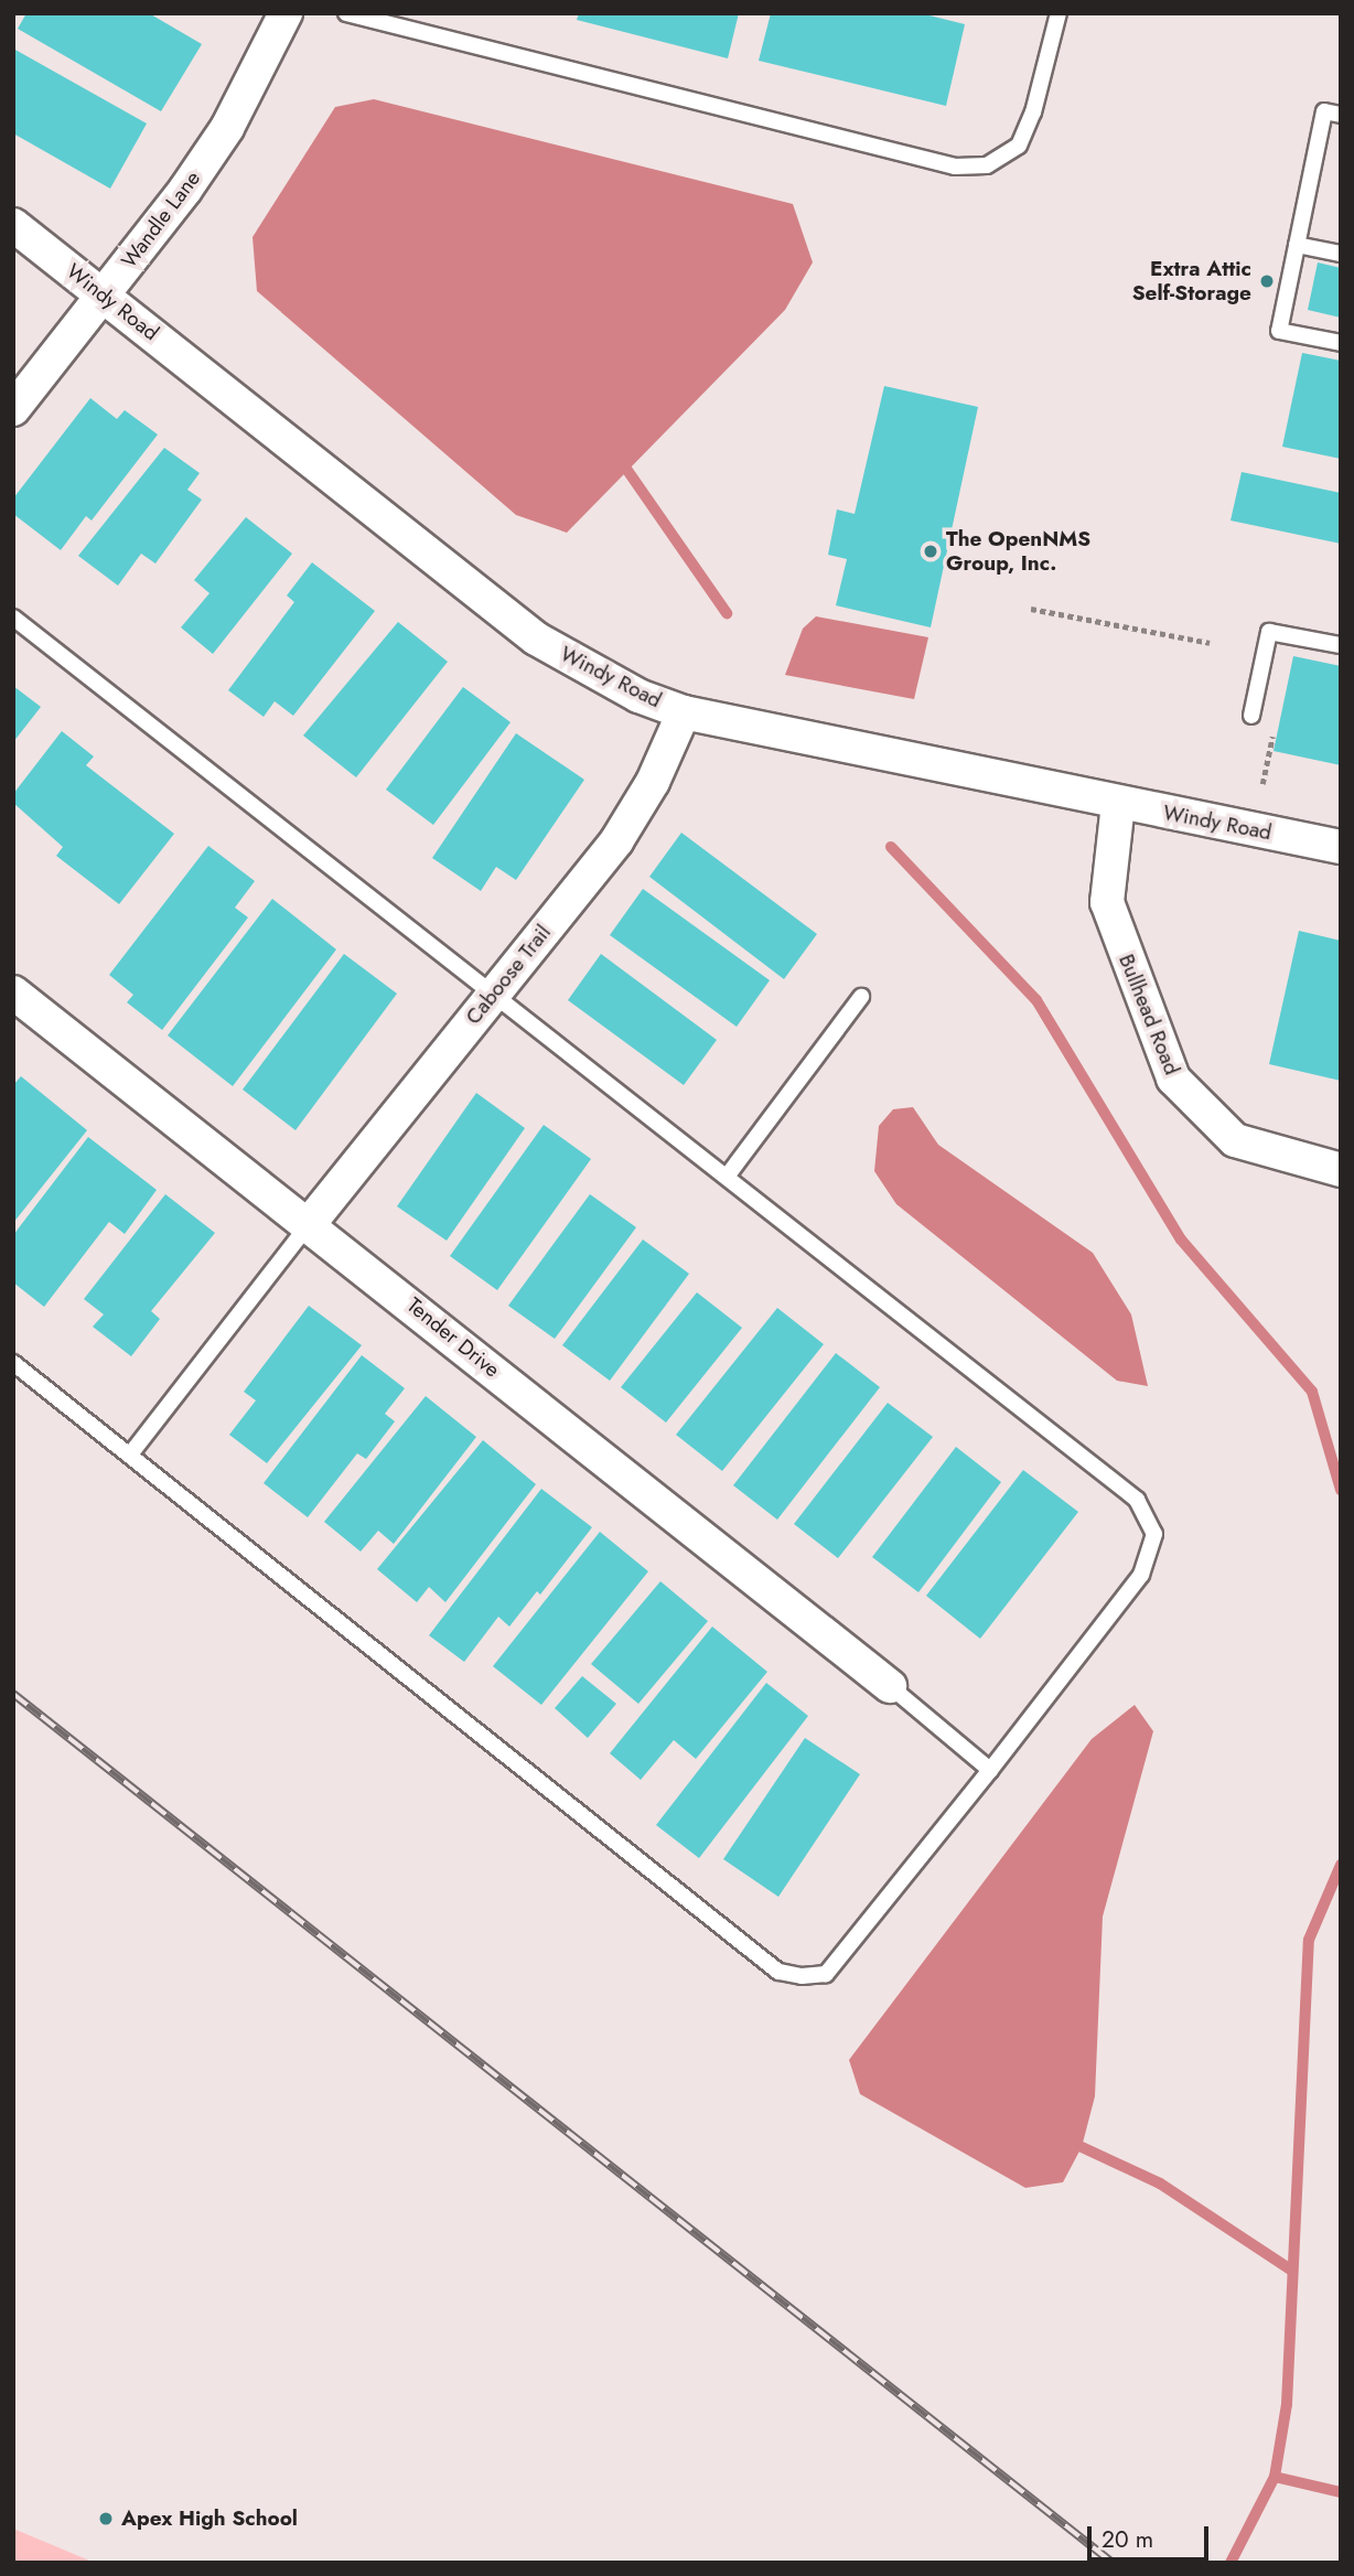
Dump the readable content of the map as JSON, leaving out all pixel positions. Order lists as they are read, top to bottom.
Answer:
{
  "streets": {
    "street": [
      "Wandle Lane",
      "Windy Road",
      "Caboose Trail",
      "Bullhead Road",
      "Tender Drive"
    ]
  },
  "crossings": [
    ["Wandle Lane", "Windy Road"],
    ["Windy Road", "Caboose Trail"],
    ["Windy Road", "Bullhead Road"],
    ["Caboose Trail", "Tender Drive"]
  ],
  "places": ["Extra Attic Self-Storage", "The OpenNMS Group, Inc.", "Apex High School"],
  "scale_bar": "20 m"
}
